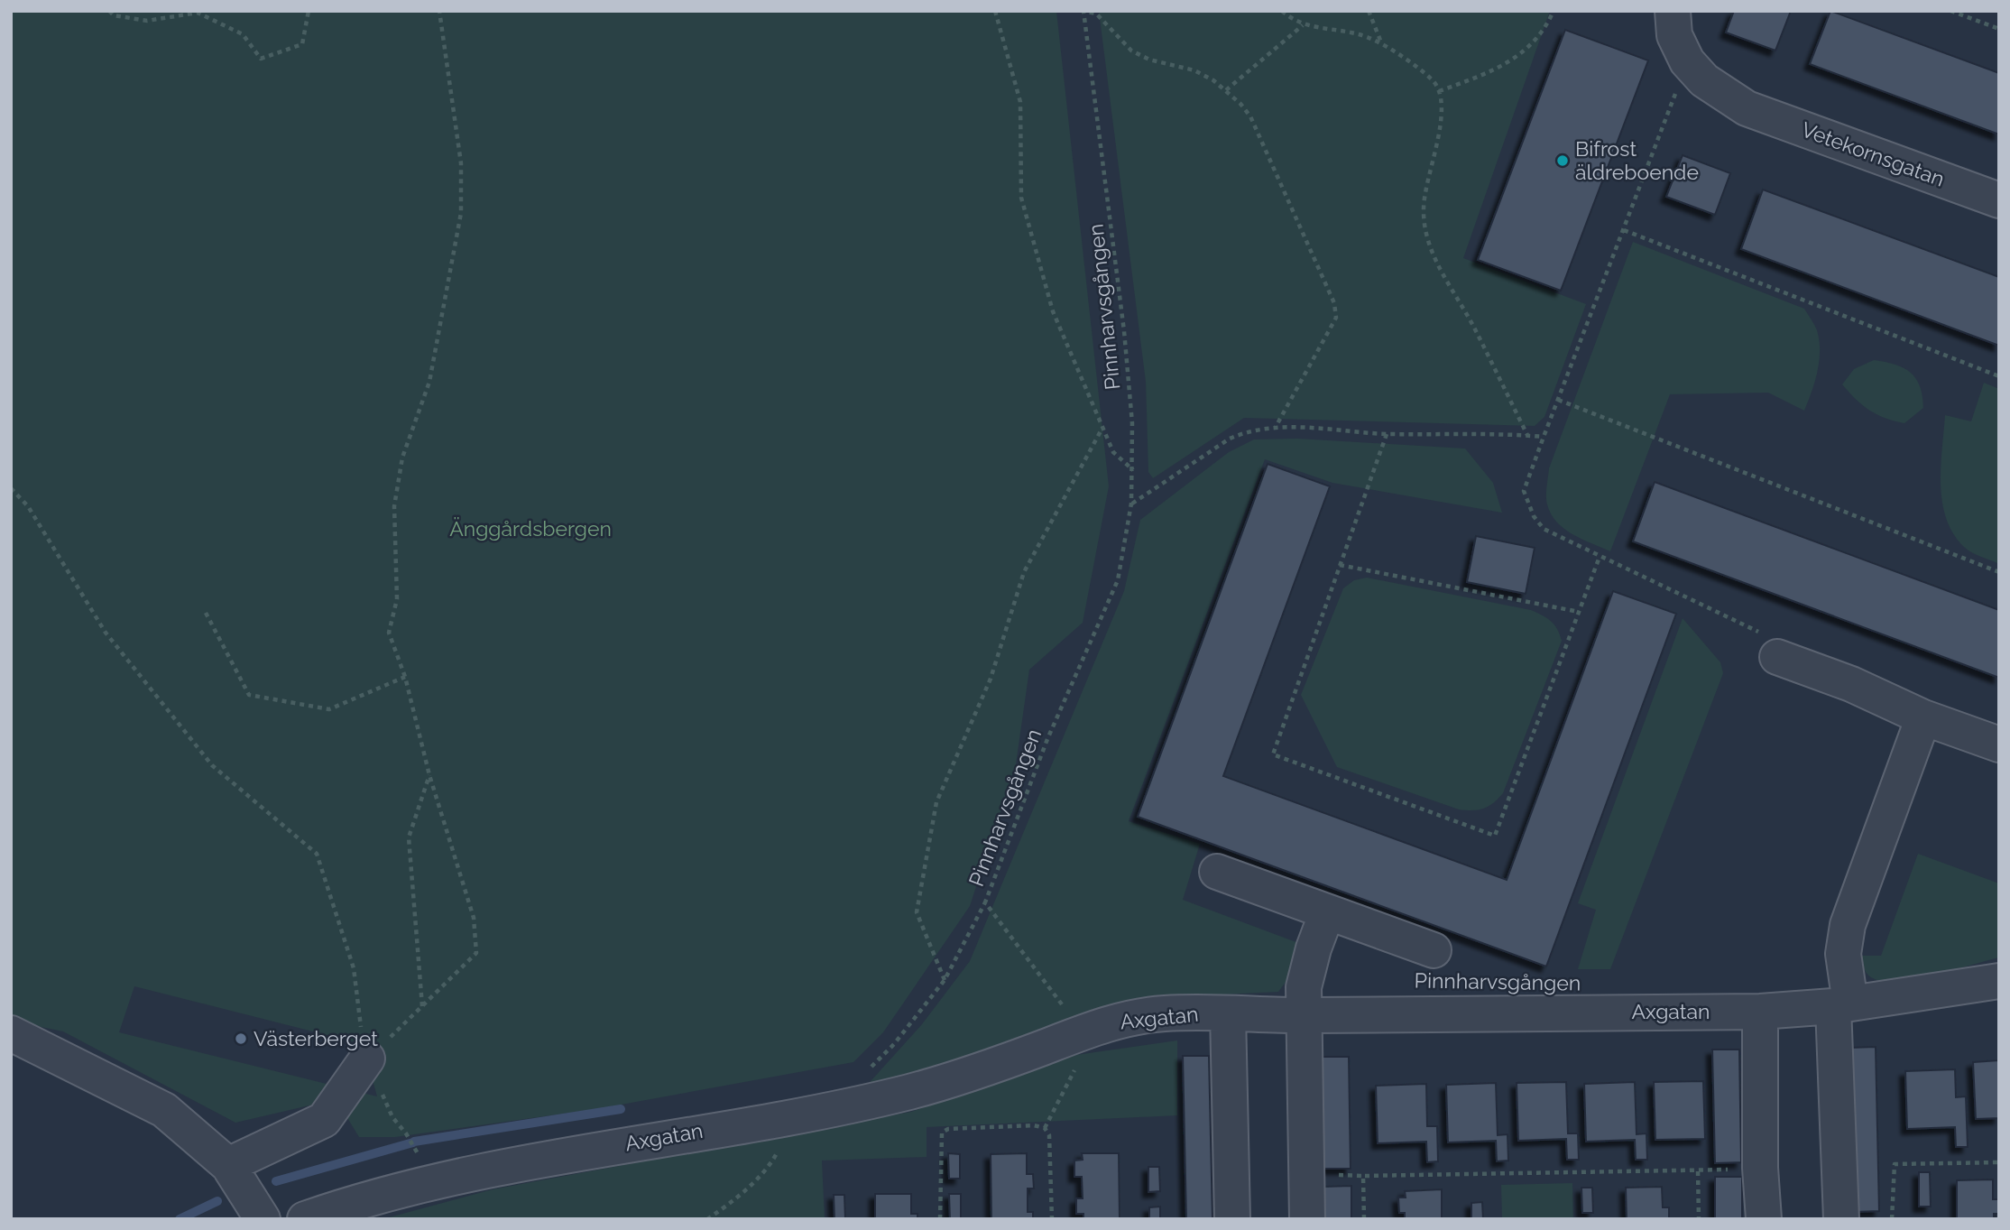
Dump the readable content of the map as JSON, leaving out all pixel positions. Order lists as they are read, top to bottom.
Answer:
{
  "streets": {
    "street": ["Vetekornsgatan", "Axgatan"],
    "path": ["Pinnharvsgången"]
  },
  "crossings": [
    ["Pinnharvsgången", "Axgatan"]
  ],
  "parks": ["Änggårdsbergen"],
  "places": ["Bifrost äldreboende", "Västerberget"]
}
